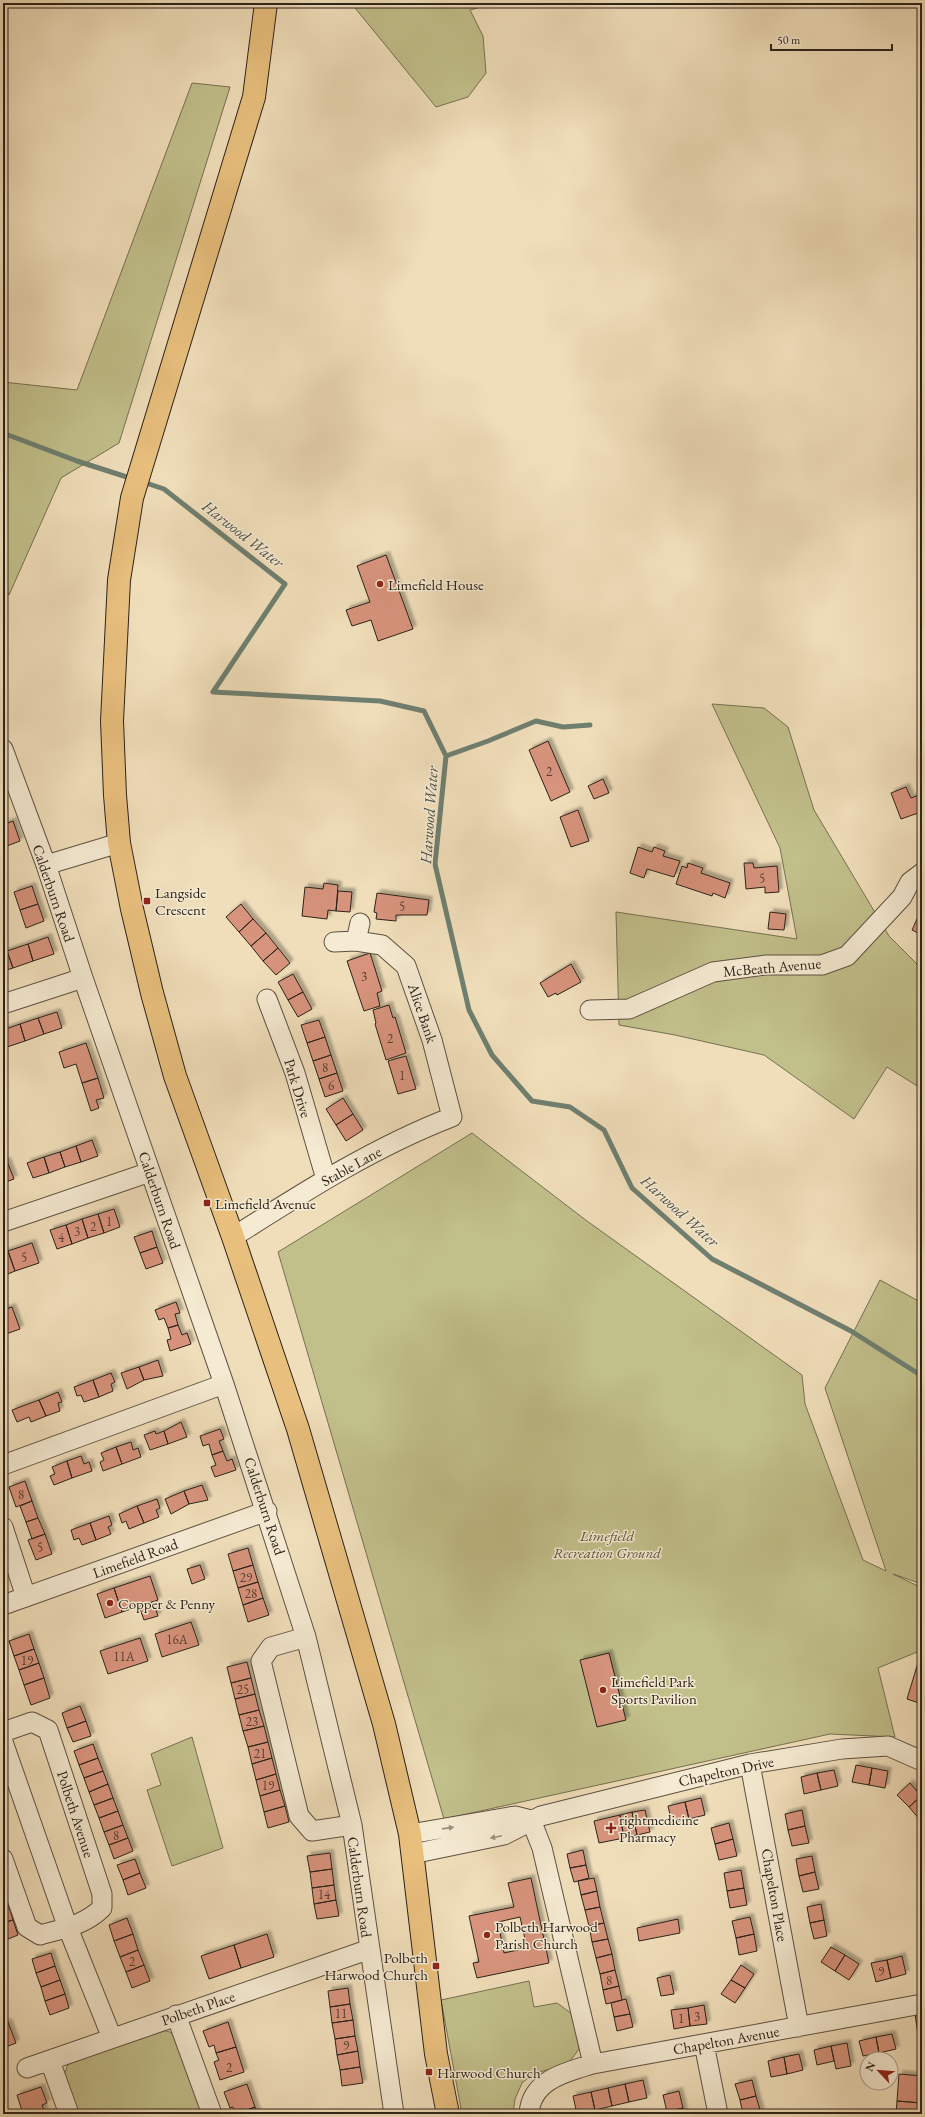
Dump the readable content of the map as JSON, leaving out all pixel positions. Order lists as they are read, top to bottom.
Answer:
{
  "streets": {
    "street": [
      "Calderburn Road",
      "McBeath Avenue",
      "Alice Bank",
      "Park Drive",
      "Stable Lane",
      "Limefield Road",
      "Chapelton Drive",
      "Polbeth Avenue",
      "Chapelton Place",
      "Polbeth Place",
      "Chapelton Avenue"
    ]
  },
  "crossings": [
    ["Calderburn Road", "Limefield Road"],
    ["Calderburn Road", "Polbeth Place"],
    ["Alice Bank", "Stable Lane"],
    ["Park Drive", "Stable Lane"],
    ["Chapelton Drive", "Chapelton Place"],
    ["Chapelton Place", "Chapelton Avenue"]
  ],
  "water": ["Harwood Water"],
  "parks": ["Limefield Recreation Ground"],
  "places": {
    "other": [
      "Limefield House",
      "Copper & Penny",
      "Limefield Park Sports Pavilion",
      "Polbeth Harwood Parish Church"
    ],
    "transit": [
      "Langside Crescent",
      "Limefield Avenue",
      "Polbeth Harwood Church",
      "Harwood Church"
    ],
    "health": ["rightmedicine Pharmacy"]
  },
  "house_numbers": [
    "2",
    "5",
    "5",
    "3",
    "2",
    "8",
    "1",
    "6",
    "1",
    "2",
    "3",
    "4",
    "5",
    "8",
    "5",
    "29",
    "28",
    "16A",
    "11A",
    "19",
    "25",
    "23",
    "21",
    "19",
    "8",
    "14",
    "2",
    "9",
    "8",
    "11",
    "3",
    "1",
    "9",
    "2"
  ],
  "scale_bar": "50 m",
  "north": "top left"
}
